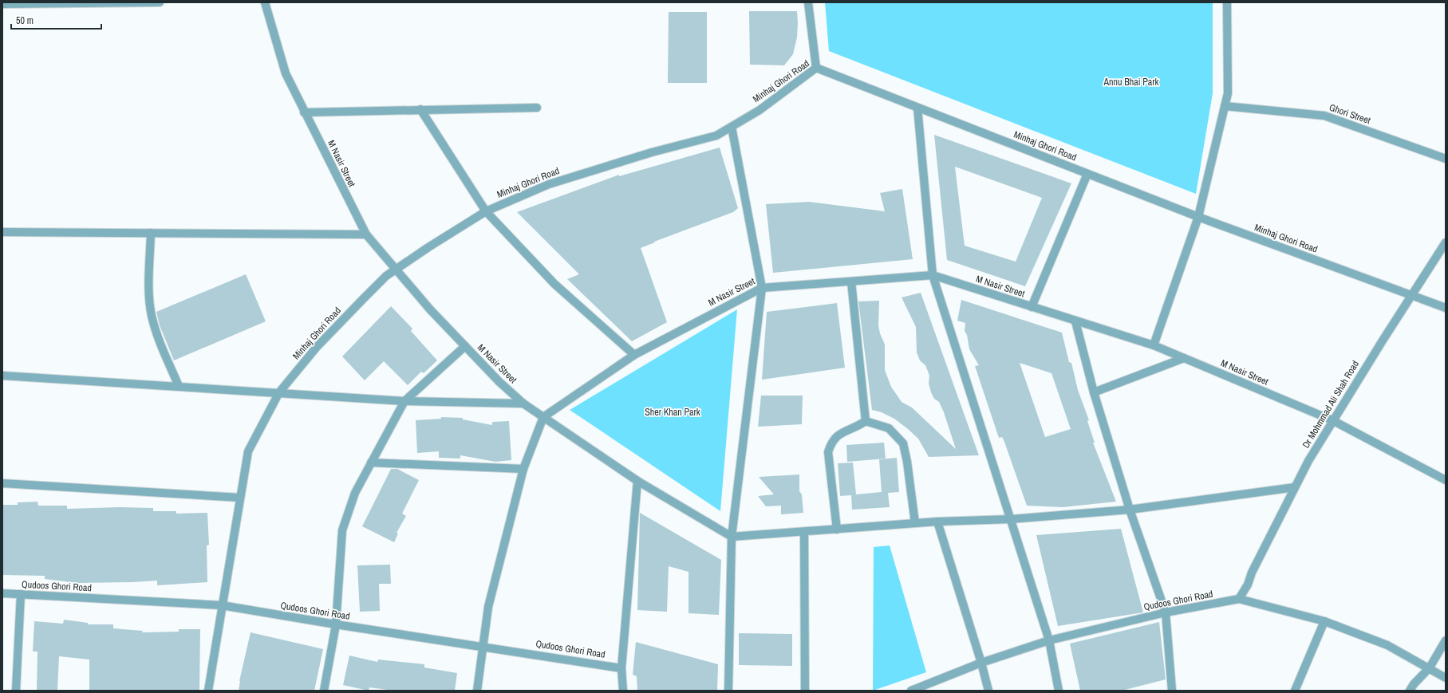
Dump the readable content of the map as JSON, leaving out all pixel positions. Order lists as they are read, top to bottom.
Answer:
{
  "streets": {
    "street": [
      "Minhaj Ghori Road",
      "Ghori Street",
      "M Nasir Street",
      "Dr Mohmmad Ali Shah Road",
      "Qudoos Ghori Road"
    ]
  },
  "crossings": [
    ["Minhaj Ghori Road", "M Nasir Street"],
    ["Minhaj Ghori Road", "Dr Mohmmad Ali Shah Road"],
    ["Minhaj Ghori Road", "Qudoos Ghori Road"],
    ["M Nasir Street", "Dr Mohmmad Ali Shah Road"],
    ["Dr Mohmmad Ali Shah Road", "Qudoos Ghori Road"]
  ],
  "parks": ["Annu Bhai Park", "Sher Khan Park"],
  "scale_bar": "50 m"
}
